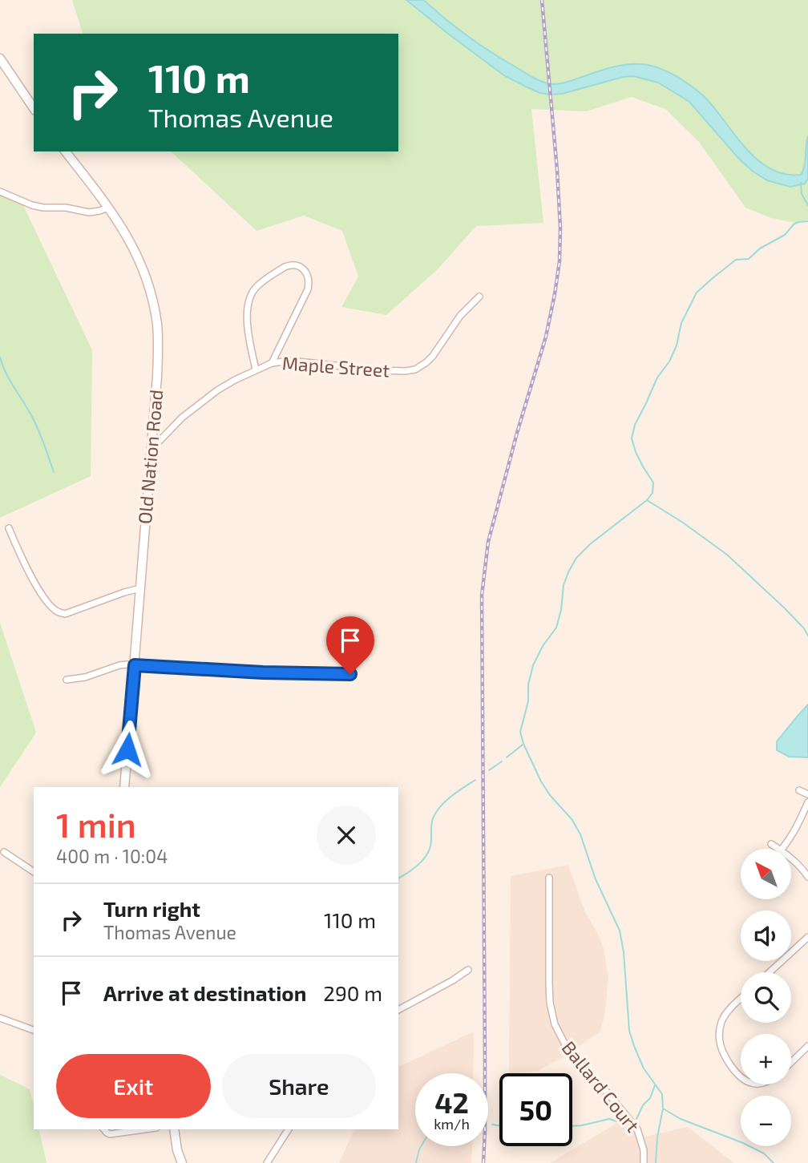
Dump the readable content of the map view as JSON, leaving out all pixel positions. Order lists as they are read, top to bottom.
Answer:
{
  "streets": {
    "main road": ["Old Nation Road"],
    "street": ["Maple Street", "Ballard Court"]
  },
  "crossings": [
    ["Maple Street", "Old Nation Road"]
  ],
  "north": "top left",
  "page": {
    "turn": ["110 m", "Thomas Avenue"],
    "heading": ["1 min", "400 m · 10:04"],
    "map_buttons": ["+", "−"],
    "list": [
      {
        "name": "Turn right",
        "note": "Thomas Avenue",
        "value": "110 m"
      },
      {
        "name": "Arrive at destination",
        "value": "290 m"
      }
    ],
    "buttons": ["Exit", "Share"],
    "speed": "42 km/h",
    "limit": "50"
  }
}
